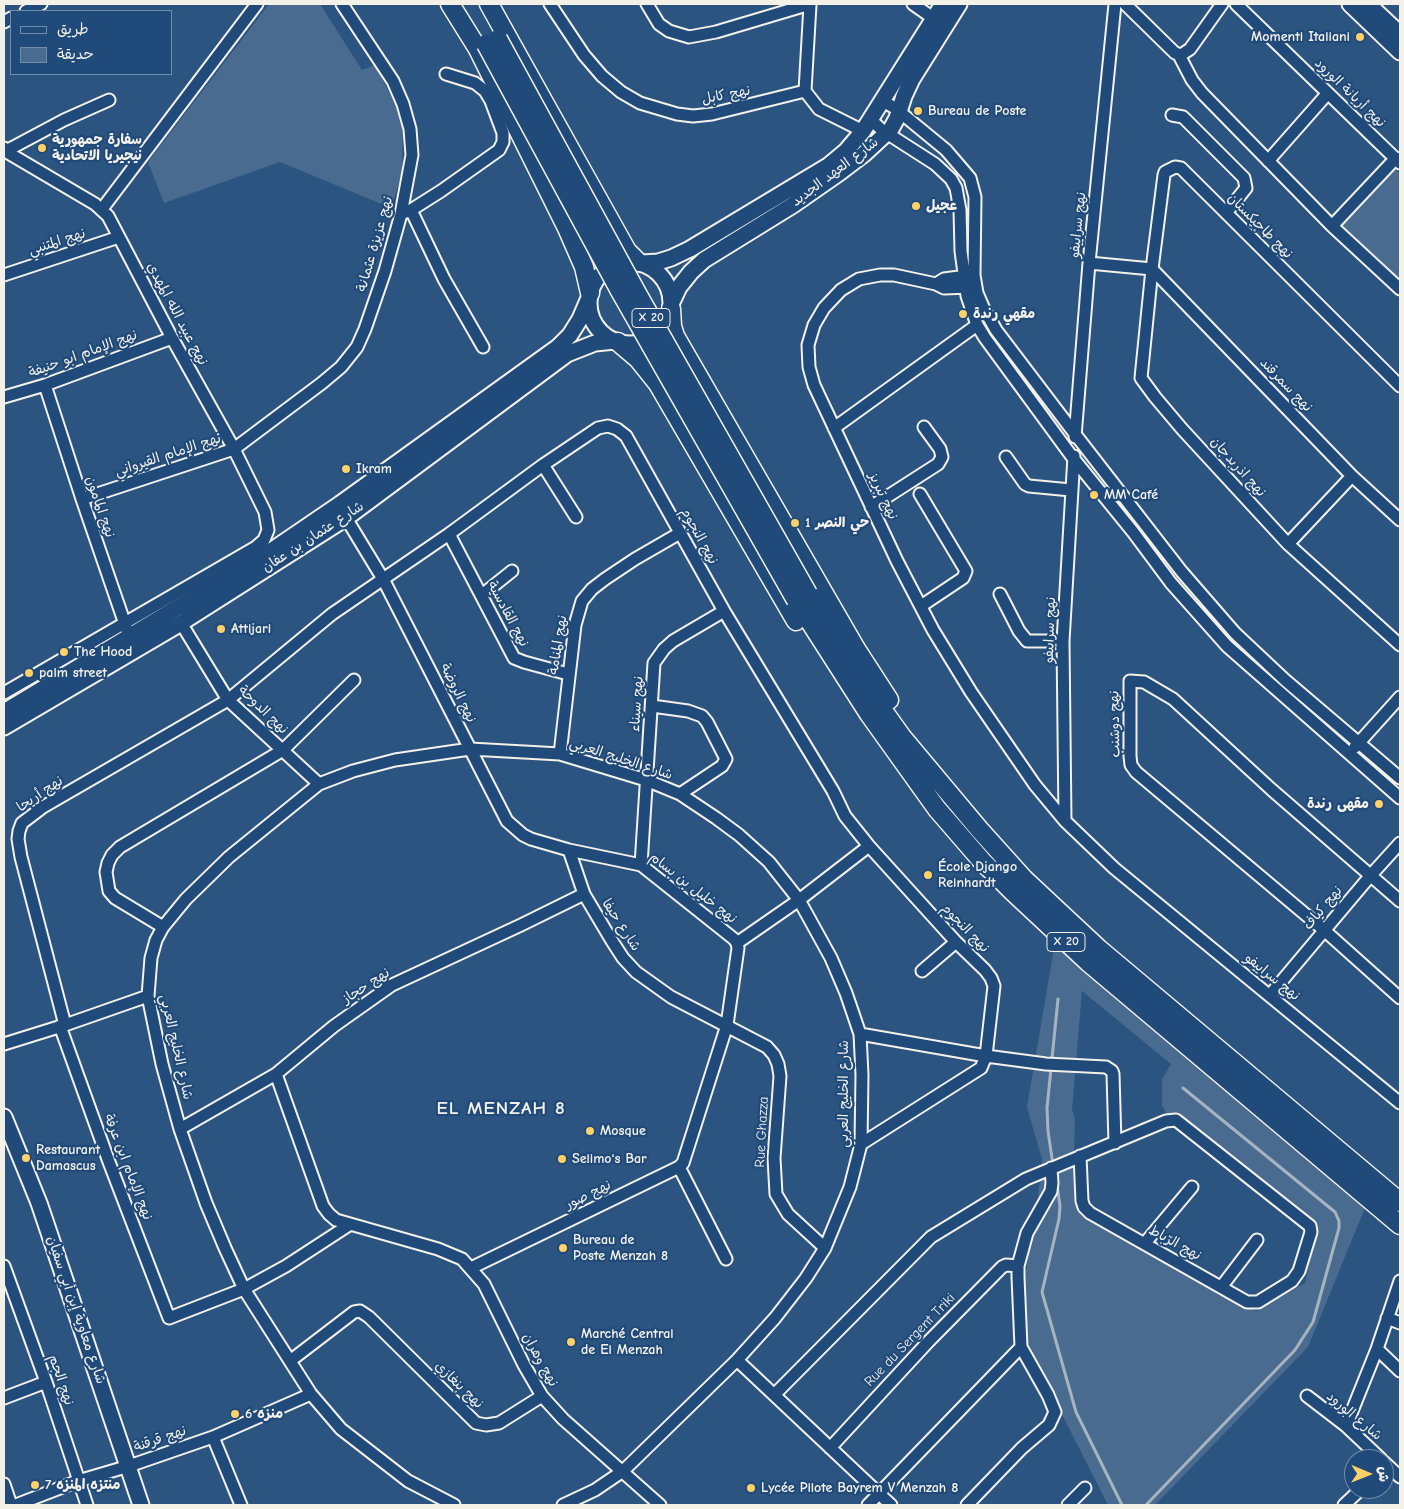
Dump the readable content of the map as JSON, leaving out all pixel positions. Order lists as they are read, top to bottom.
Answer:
{
  "streets": {
    "highway": ["X 20"],
    "main road": ["شارع العهد الجديد", "شارع عثمان بن عفان", "شارع معاوية إبن أبي سفيان"],
    "street": [
      "نهج أريانة الورود",
      "نهج كابل",
      "نهج سراييفو",
      "نهج طاجيكستان",
      "نهج المتنبي",
      "نهج عزيزة عثمانة",
      "نهج عبيد الله المهدي",
      "نهج الإمام ابو حنيفة",
      "نهج سمرقند",
      "نهج الإمام القيرواني",
      "نهج اذربدجان",
      "نهج تبريز",
      "نهج المامون",
      "نهج النجوم",
      "نهج القادسية",
      "نهج المنامة",
      "نهج الروضة",
      "نهج سيناء",
      "نهج الدوحة",
      "نهج دوشنب",
      "شارع الخليج العربي",
      "نهج أريحا",
      "نهج خليل بن بسام",
      "نهج كياف",
      "شارع حيفا",
      "نهج حجاز",
      "Rue Ghazza",
      "نهج الإمام ابن عرفة",
      "نهج صور",
      "نهج الرّباط",
      "Rue du Sergent Triki",
      "نهج وهران",
      "نهج الجم",
      "نهج بنغازي",
      "شارع الورود",
      "نهج قرقنة"
    ]
  },
  "crossings": [
    ["شارع العهد الجديد", "شارع عثمان بن عفان"],
    ["نهج سراييفو", "نهج تبريز"],
    ["نهج سراييفو", "نهج كياف"],
    ["نهج طاجيكستان", "نهج سمرقند"],
    ["نهج طاجيكستان", "نهج اذربدجان"],
    ["نهج المتنبي", "نهج عبيد الله المهدي"],
    ["نهج عزيزة عثمانة", "نهج عبيد الله المهدي"],
    ["نهج عزيزة عثمانة", "نهج الإمام القيرواني"],
    ["نهج عبيد الله المهدي", "نهج الإمام ابو حنيفة"],
    ["نهج عبيد الله المهدي", "نهج الإمام القيرواني"],
    ["نهج عبيد الله المهدي", "شارع عثمان بن عفان"],
    ["نهج الإمام ابو حنيفة", "نهج المامون"],
    ["نهج سمرقند", "نهج اذربدجان"],
    ["نهج الإمام القيرواني", "نهج المامون"],
    ["نهج المامون", "شارع عثمان بن عفان"],
    ["نهج النجوم", "نهج القادسية"],
    ["نهج النجوم", "نهج المنامة"],
    ["نهج النجوم", "نهج الروضة"],
    ["نهج النجوم", "نهج سيناء"],
    ["نهج النجوم", "نهج الدوحة"],
    ["نهج النجوم", "نهج أريحا"],
    ["نهج النجوم", "نهج خليل بن بسام"],
    ["شارع عثمان بن عفان", "نهج الروضة"],
    ["شارع عثمان بن عفان", "نهج الدوحة"],
    ["نهج القادسية", "نهج المنامة"],
    ["نهج المنامة", "شارع الخليج العربي"],
    ["نهج الروضة", "شارع الخليج العربي"],
    ["نهج الروضة", "نهج خليل بن بسام"],
    ["نهج الروضة", "شارع حيفا"],
    ["نهج سيناء", "شارع الخليج العربي"],
    ["نهج سيناء", "نهج خليل بن بسام"],
    ["نهج الدوحة", "شارع الخليج العربي"],
    ["نهج الدوحة", "نهج أريحا"],
    ["نهج دوشنب", "نهج كياف"],
    ["شارع الخليج العربي", "نهج خليل بن بسام"],
    ["شارع الخليج العربي", "نهج حجاز"],
    ["شارع الخليج العربي", "Rue Ghazza"],
    ["شارع الخليج العربي", "نهج الإمام ابن عرفة"],
    ["شارع الخليج العربي", "نهج وهران"],
    ["شارع الخليج العربي", "نهج بنغازي"],
    ["شارع الخليج العربي", "نهج قرقنة"],
    ["نهج أريحا", "نهج الإمام ابن عرفة"],
    ["نهج خليل بن بسام", "شارع حيفا"],
    ["نهج خليل بن بسام", "Rue Ghazza"],
    ["نهج خليل بن بسام", "نهج صور"],
    ["شارع حيفا", "نهج حجاز"],
    ["شارع حيفا", "Rue Ghazza"],
    ["نهج حجاز", "نهج وهران"],
    ["نهج صور", "نهج وهران"],
    ["شارع معاوية إبن أبي سفيان", "نهج قرقنة"],
    ["نهج وهران", "نهج بنغازي"],
    ["نهج الجم", "نهج قرقنة"]
  ],
  "districts": ["EL MENZAH 8"],
  "places": [
    "Momenti Italiani",
    "Bureau de Poste",
    "سفارة جمهورية نيجيريا الاتحادية",
    "عجيل",
    "مقهي رندة",
    "Ikram",
    "MM Café",
    "حي النصر 1",
    "Attijari",
    "The Hood",
    "palm street",
    "مقهى رندة",
    "École Django Reinhardt",
    "Mosque",
    "Restaurant Damascus",
    "Selimo's Bar",
    "Bureau de Poste Menzah 8",
    "Marché Central de El Menzah",
    "منزه 6",
    "منتزه المنزه 7",
    "Lycée Pilote Bayrem V Menzah 8"
  ],
  "legend": ["طريق", "حديقة"],
  "north": "right"
}
